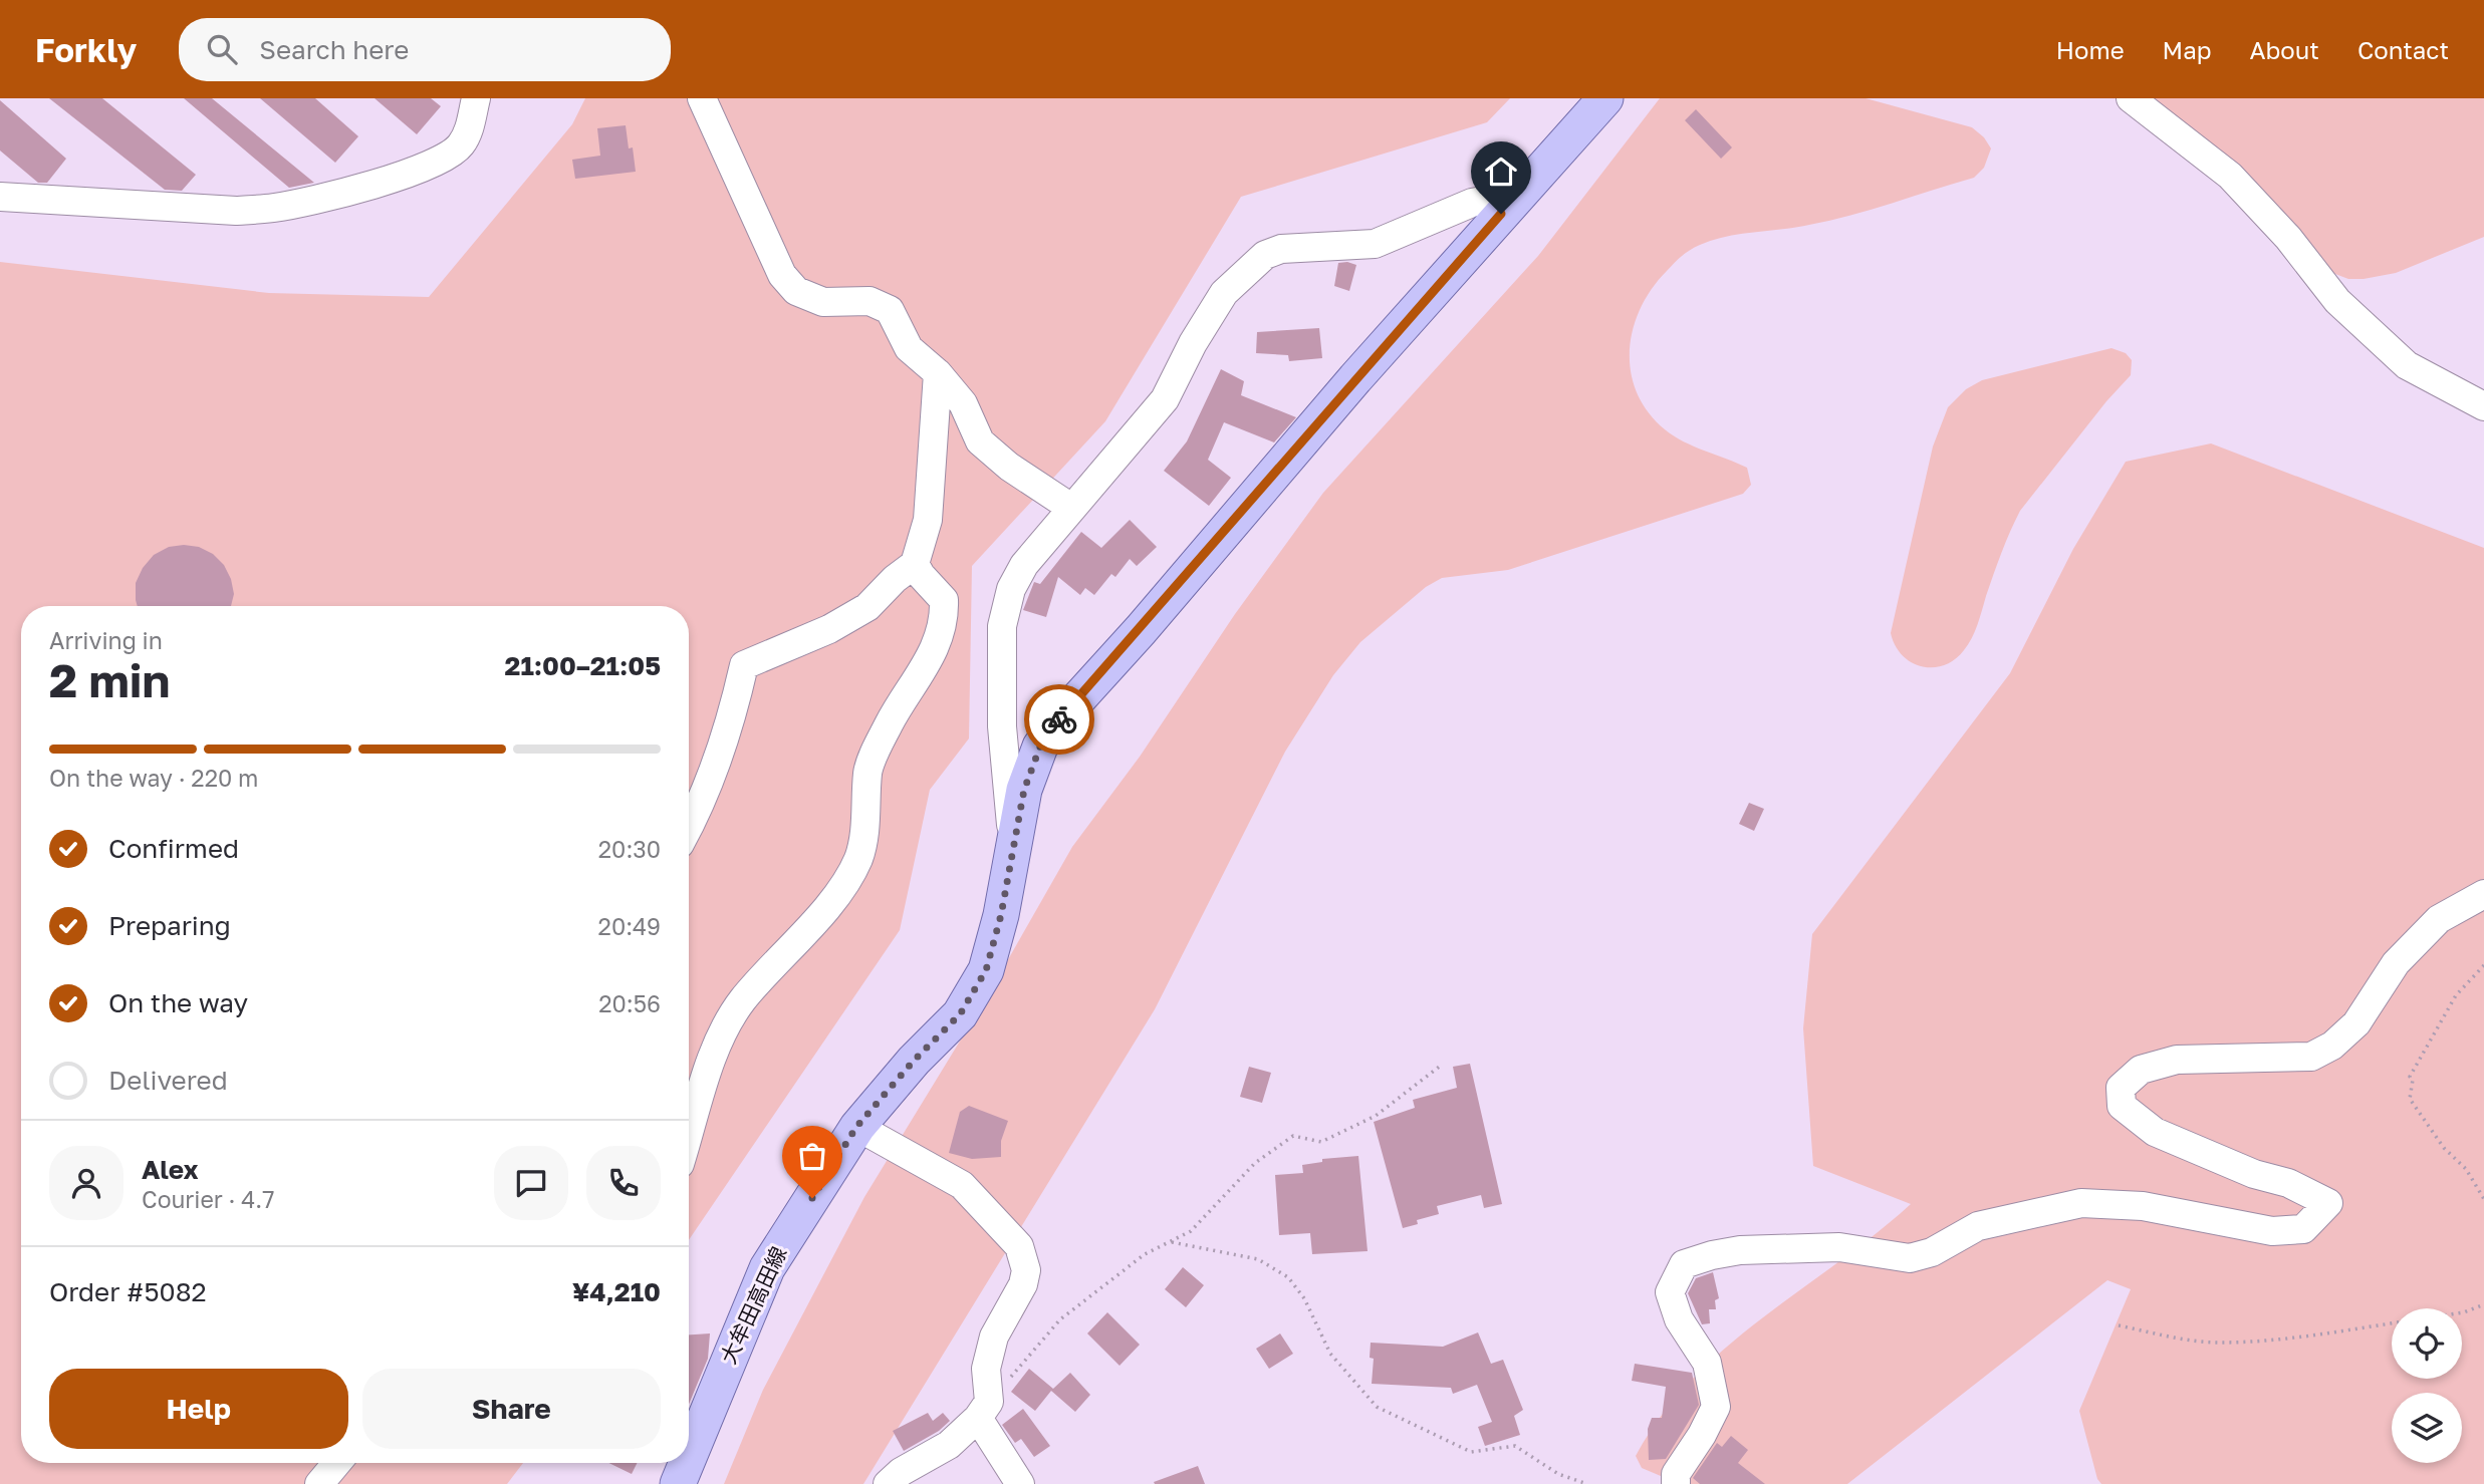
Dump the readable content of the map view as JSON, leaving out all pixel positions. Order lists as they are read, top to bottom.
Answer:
{
  "streets": {
    "main road": ["大牟田高田線"]
  },
  "page": {
    "header": "Forkly",
    "search": "Search here",
    "nav": [
      "Home",
      "Map",
      "About",
      "Contact"
    ],
    "heading": ["2 min", "Arriving in", "21:00–21:05"],
    "panel": [
      "Alex",
      "Courier · 4.7",
      "Order #5082",
      "¥4,210"
    ],
    "bar": "On the way · 220 m",
    "list": [
      ["Confirmed", "20:30"],
      ["Preparing", "20:49"],
      ["On the way", "20:56"],
      "Delivered"
    ],
    "buttons": ["Help", "Share"]
  }
}
